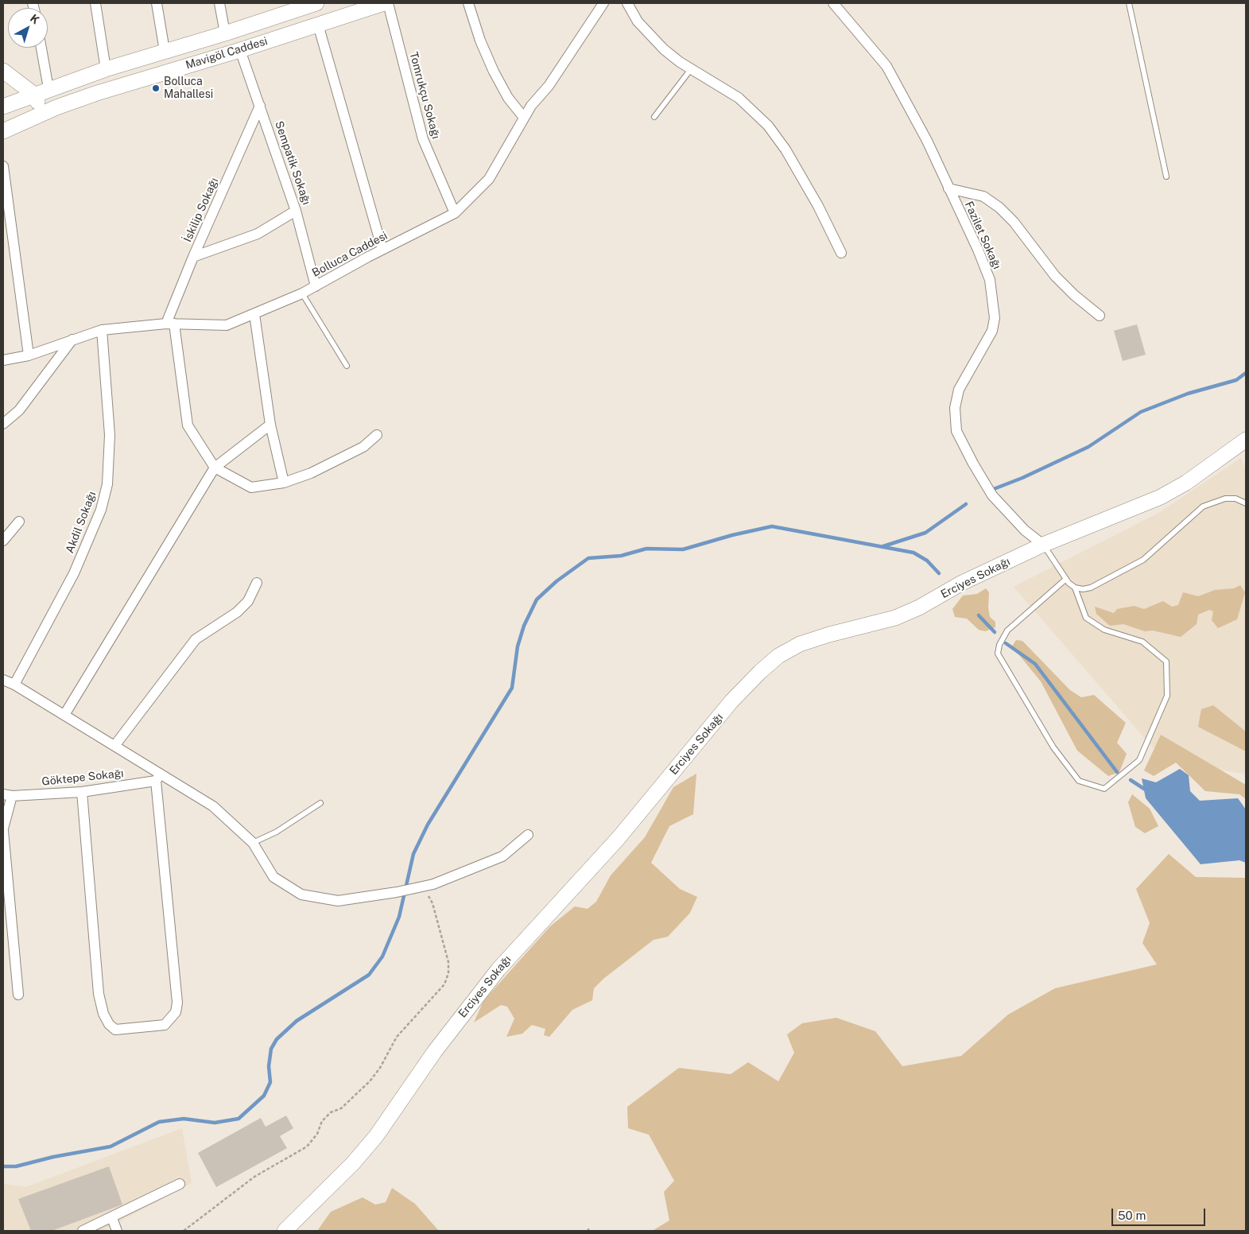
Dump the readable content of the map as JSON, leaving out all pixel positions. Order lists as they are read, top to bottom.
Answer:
{
  "streets": {
    "street": [
      "Mavigöl Caddesi",
      "Tomrukçu Sokağı",
      "Sempatik Sokağı",
      "İskilip Sokağı",
      "Fazilet Sokağı",
      "Bolluca Caddesi",
      "Akdil Sokağı",
      "Erciyes Sokağı",
      "Göktepe Sokağı"
    ]
  },
  "crossings": [
    ["Mavigöl Caddesi", "Sempatik Sokağı"],
    ["Tomrukçu Sokağı", "Bolluca Caddesi"],
    ["Sempatik Sokağı", "İskilip Sokağı"],
    ["Sempatik Sokağı", "Bolluca Caddesi"],
    ["İskilip Sokağı", "Bolluca Caddesi"],
    ["Fazilet Sokağı", "Erciyes Sokağı"],
    ["Bolluca Caddesi", "Akdil Sokağı"]
  ],
  "places": ["Bolluca Mahallesi"],
  "scale_bar": "50 m",
  "north": "top right"
}
